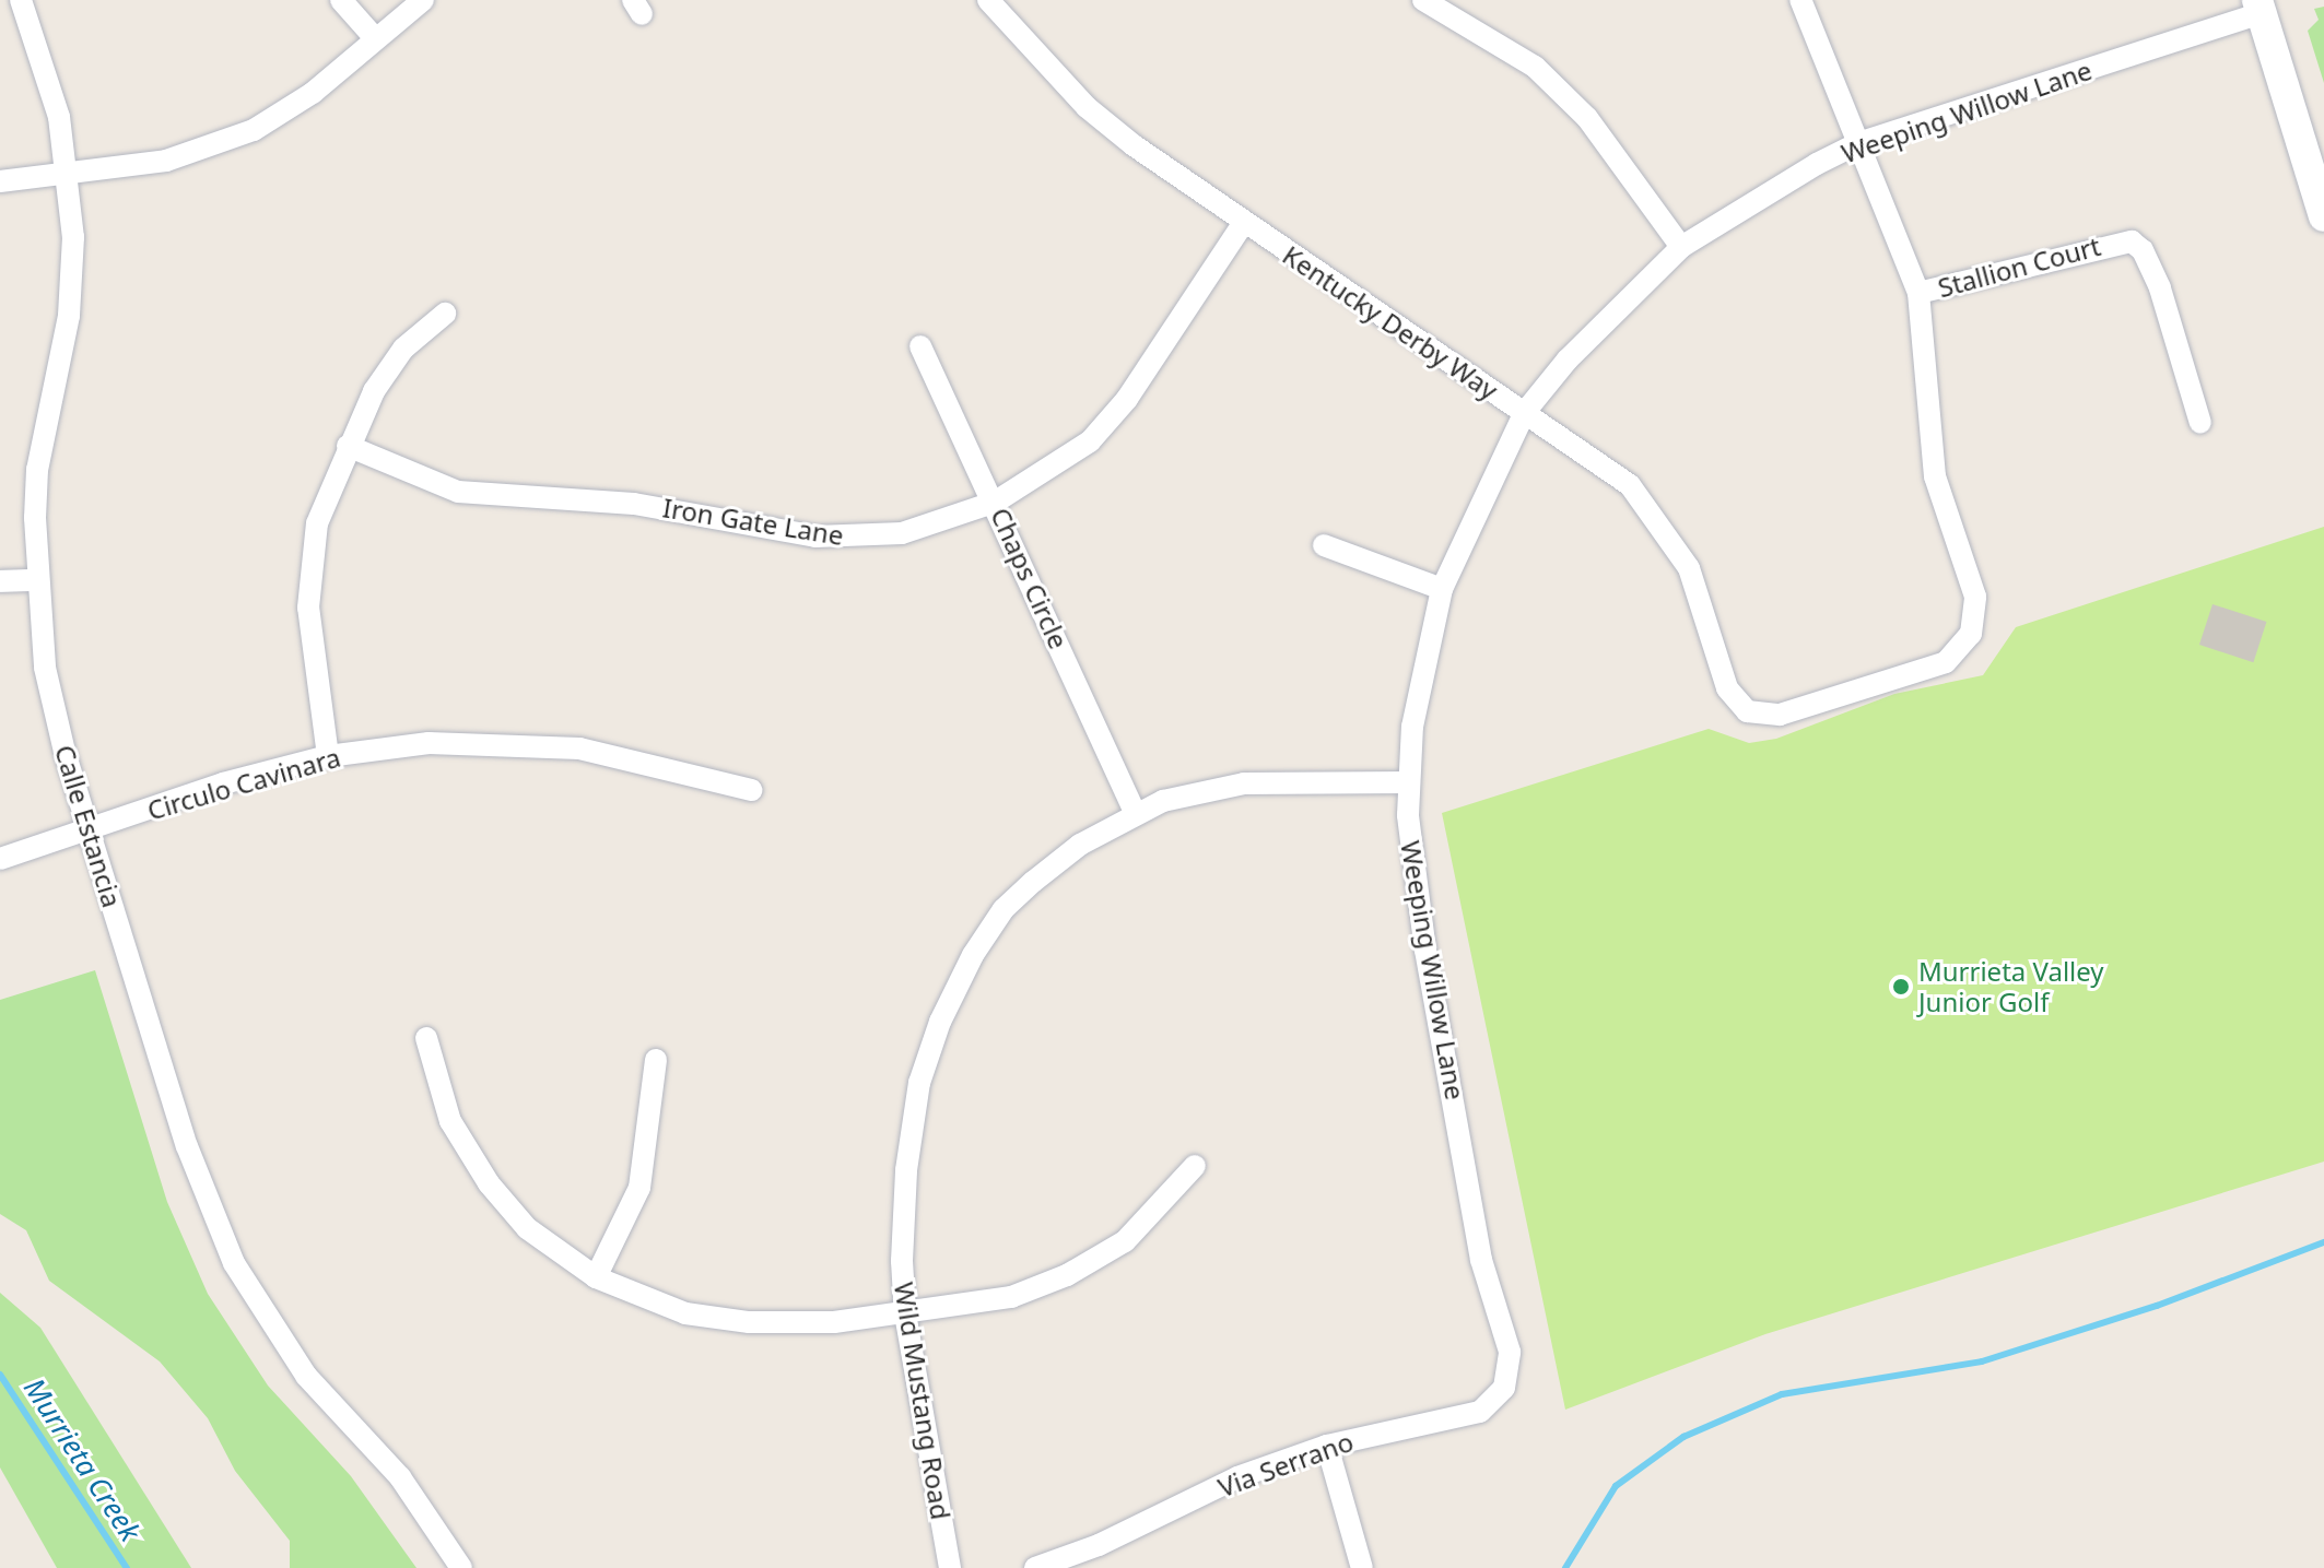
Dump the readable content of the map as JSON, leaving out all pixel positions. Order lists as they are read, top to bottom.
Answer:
{
  "streets": {
    "street": [
      "Weeping Willow Lane",
      "Stallion Court",
      "Kentucky Derby Way",
      "Iron Gate Lane",
      "Chaps Circle",
      "Circulo Cavinara",
      "Calle Estancia",
      "Wild Mustang Road",
      "Via Serrano"
    ]
  },
  "crossings": [
    ["Weeping Willow Lane", "Kentucky Derby Way"],
    ["Weeping Willow Lane", "Wild Mustang Road"],
    ["Weeping Willow Lane", "Via Serrano"],
    ["Stallion Court", "Kentucky Derby Way"],
    ["Kentucky Derby Way", "Iron Gate Lane"],
    ["Iron Gate Lane", "Chaps Circle"],
    ["Chaps Circle", "Wild Mustang Road"],
    ["Circulo Cavinara", "Calle Estancia"]
  ],
  "water": ["Murrieta Creek"],
  "places": ["Murrieta Valley Junior Golf"]
}
